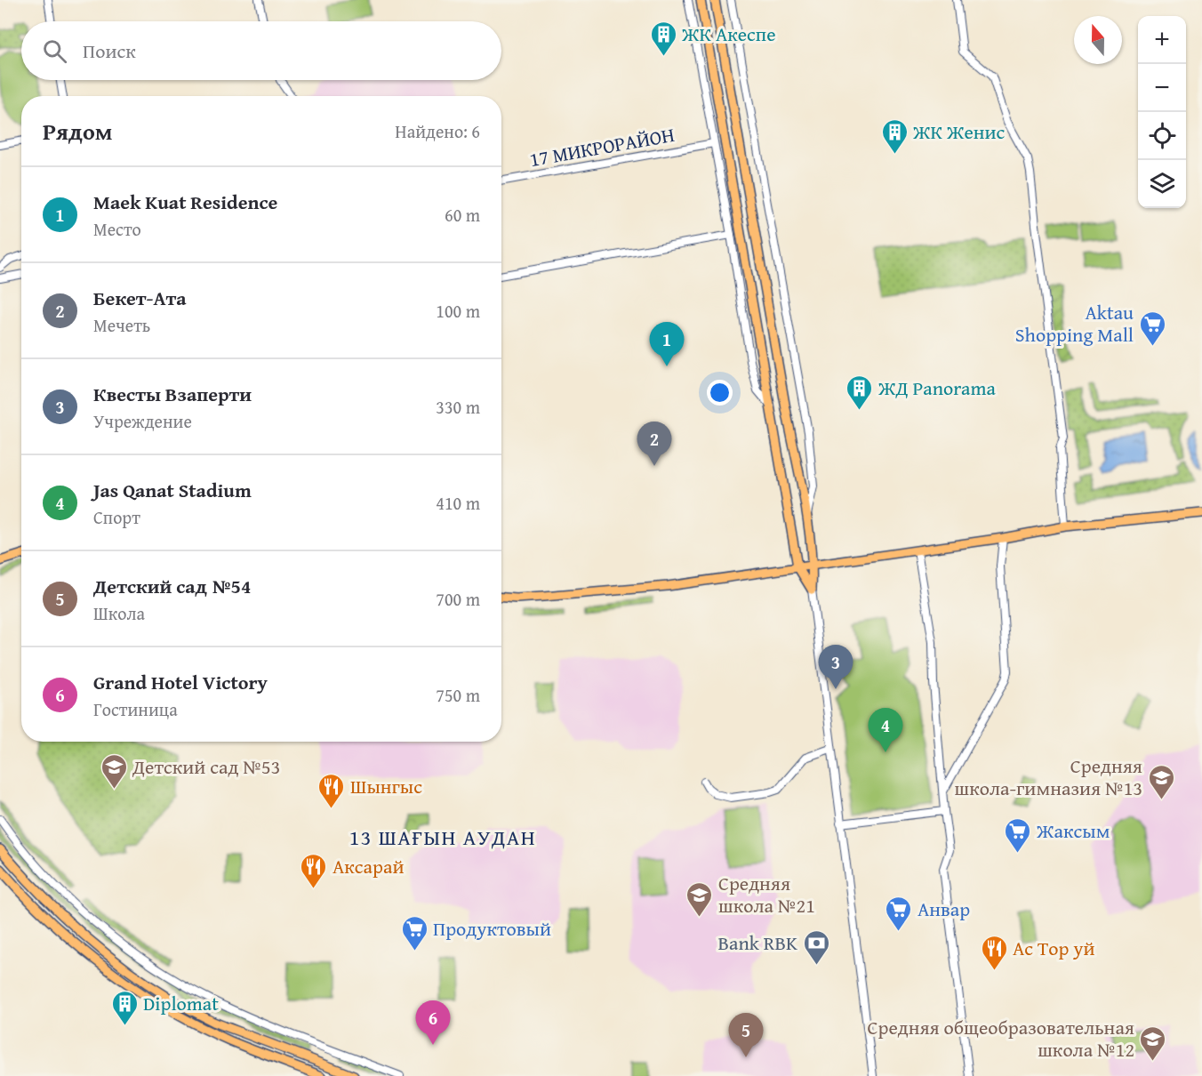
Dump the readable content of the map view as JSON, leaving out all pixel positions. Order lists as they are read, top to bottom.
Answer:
{
  "streets": {
    "street": ["17 МИКРОРАЙОН"]
  },
  "districts": ["13 ШАҒЫН АУДАН"],
  "places": {
    "building": [
      "ЖК Акеспе",
      "ЖК Женис",
      "ЖД Panorama",
      "Diplomat"
    ],
    "supermarket": [
      "Aktau Shopping Mall",
      "Жаксым",
      "Анвар",
      "Продуктовый"
    ],
    "school or university": [
      "Детский сад №53",
      "Средняя школа-гимназия №13",
      "Средняя школа №21",
      "Средняя общеобразовательная школа №12"
    ],
    "restaurant": ["Шынгыс", "Аксарай", "Ас Тор уй"],
    "bank": ["Bank RBK"]
  },
  "north": "top",
  "page": {
    "map_buttons": ["+", "−"],
    "search": "Поиск",
    "heading": ["Рядом", "Найдено: 6"],
    "list": [
      {
        "mark": "1",
        "name": "Maek Kuat Residence",
        "note": "Место",
        "value": "60 m"
      },
      {
        "mark": "2",
        "name": "Бекет-Ата",
        "note": "Мечеть",
        "value": "100 m"
      },
      {
        "mark": "3",
        "name": "Квесты Взаперти",
        "note": "Учреждение",
        "value": "330 m"
      },
      {
        "mark": "4",
        "name": "Jas Qanat Stadium",
        "note": "Спорт",
        "value": "410 m"
      },
      {
        "mark": "5",
        "name": "Детский сад №54",
        "note": "Школа",
        "value": "700 m"
      },
      {
        "mark": "6",
        "name": "Grand Hotel Victory",
        "note": "Гостиница",
        "value": "750 m"
      }
    ],
    "pins": [
      "1",
      "2",
      "3",
      "4",
      "6",
      "5"
    ]
  }
}
